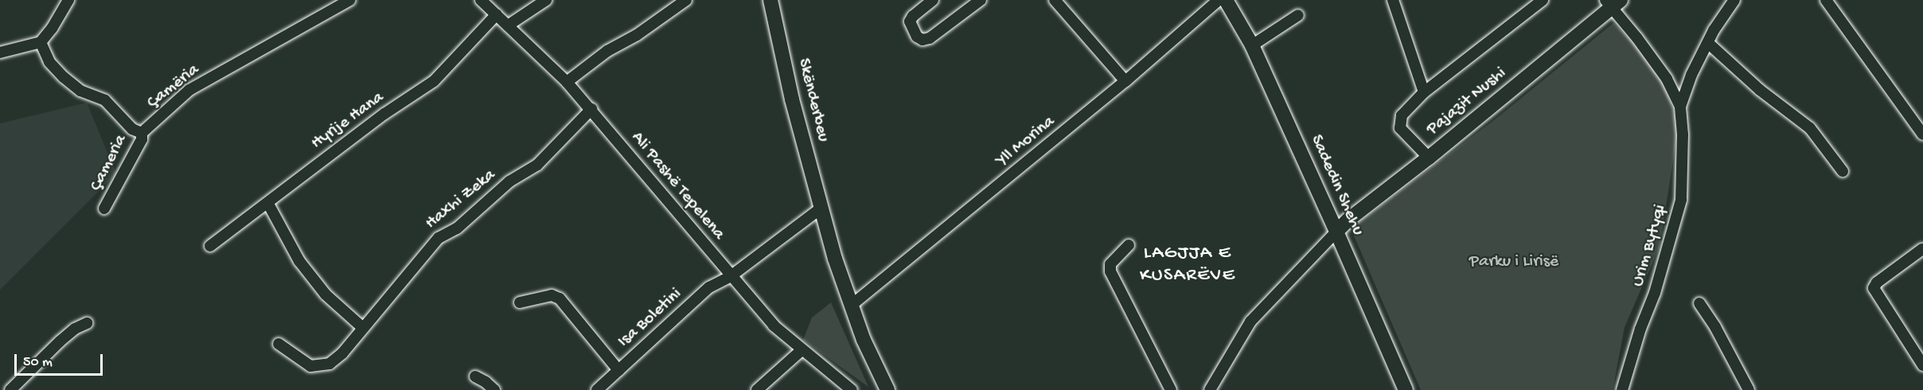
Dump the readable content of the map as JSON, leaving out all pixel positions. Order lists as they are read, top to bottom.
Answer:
{
  "streets": {
    "street": [
      "Çamëria",
      "Skënderbeu",
      "Pajazit Nushi",
      "Hyrije Hana",
      "Yll Morina",
      "Çameria",
      "Sadedin Shehu",
      "Ali Pashë Tepelena",
      "Haxhi Zeka",
      "Urim Bytyqi",
      "Isa Boletini"
    ]
  },
  "crossings": [
    ["Çamëria", "Çameria"],
    ["Skënderbeu", "Yll Morina"],
    ["Pajazit Nushi", "Sadedin Shehu"],
    ["Pajazit Nushi", "Urim Bytyqi"],
    ["Hyrije Hana", "Ali Pashë Tepelena"],
    ["Ali Pashë Tepelena", "Haxhi Zeka"],
    ["Ali Pashë Tepelena", "Isa Boletini"]
  ],
  "districts": ["LAGJJA E KUSARËVE"],
  "parks": ["Parku i Lirisë"],
  "scale_bar": "50 m"
}
